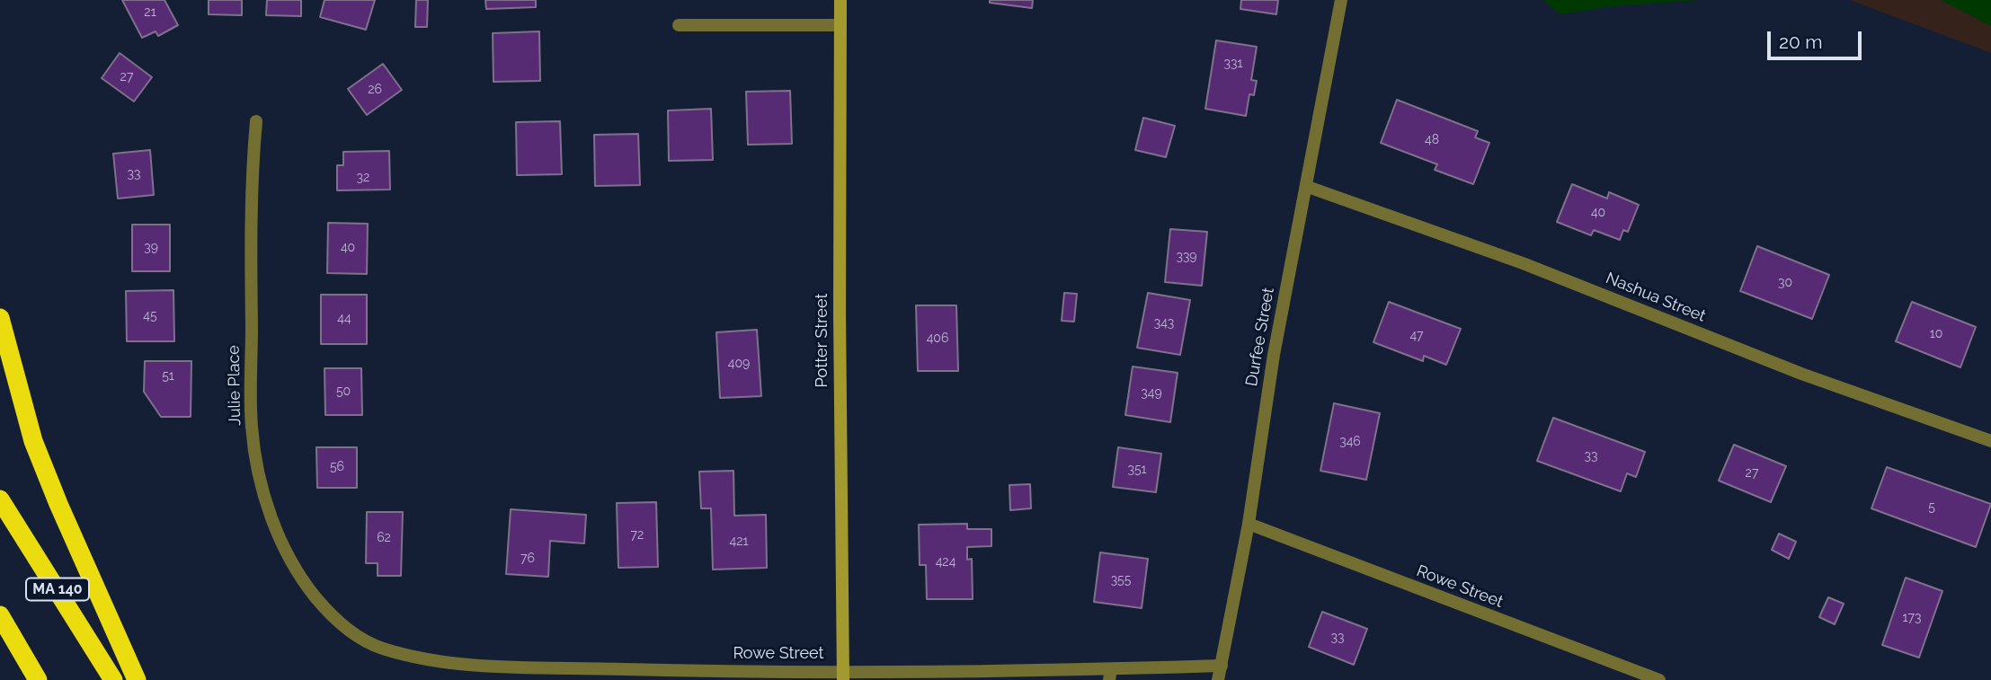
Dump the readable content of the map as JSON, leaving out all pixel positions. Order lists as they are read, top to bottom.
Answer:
{
  "streets": {
    "highway": ["MA 140"],
    "main road": ["Potter Street"],
    "street": [
      "Nashua Street",
      "Durfee Street",
      "Julie Place",
      "Rowe Street"
    ]
  },
  "crossings": [
    ["Nashua Street", "Durfee Street"],
    ["Durfee Street", "Rowe Street"],
    ["Potter Street", "Rowe Street"],
    ["Julie Place", "Rowe Street"]
  ],
  "house_numbers": [
    "21",
    "331",
    "27",
    "26",
    "48",
    "33",
    "32",
    "40",
    "39",
    "40",
    "339",
    "30",
    "45",
    "44",
    "343",
    "10",
    "47",
    "406",
    "409",
    "51",
    "50",
    "349",
    "346",
    "33",
    "56",
    "351",
    "27",
    "5",
    "72",
    "62",
    "421",
    "76",
    "424",
    "355",
    "173",
    "33"
  ],
  "scale_bar": "20 m"
}
